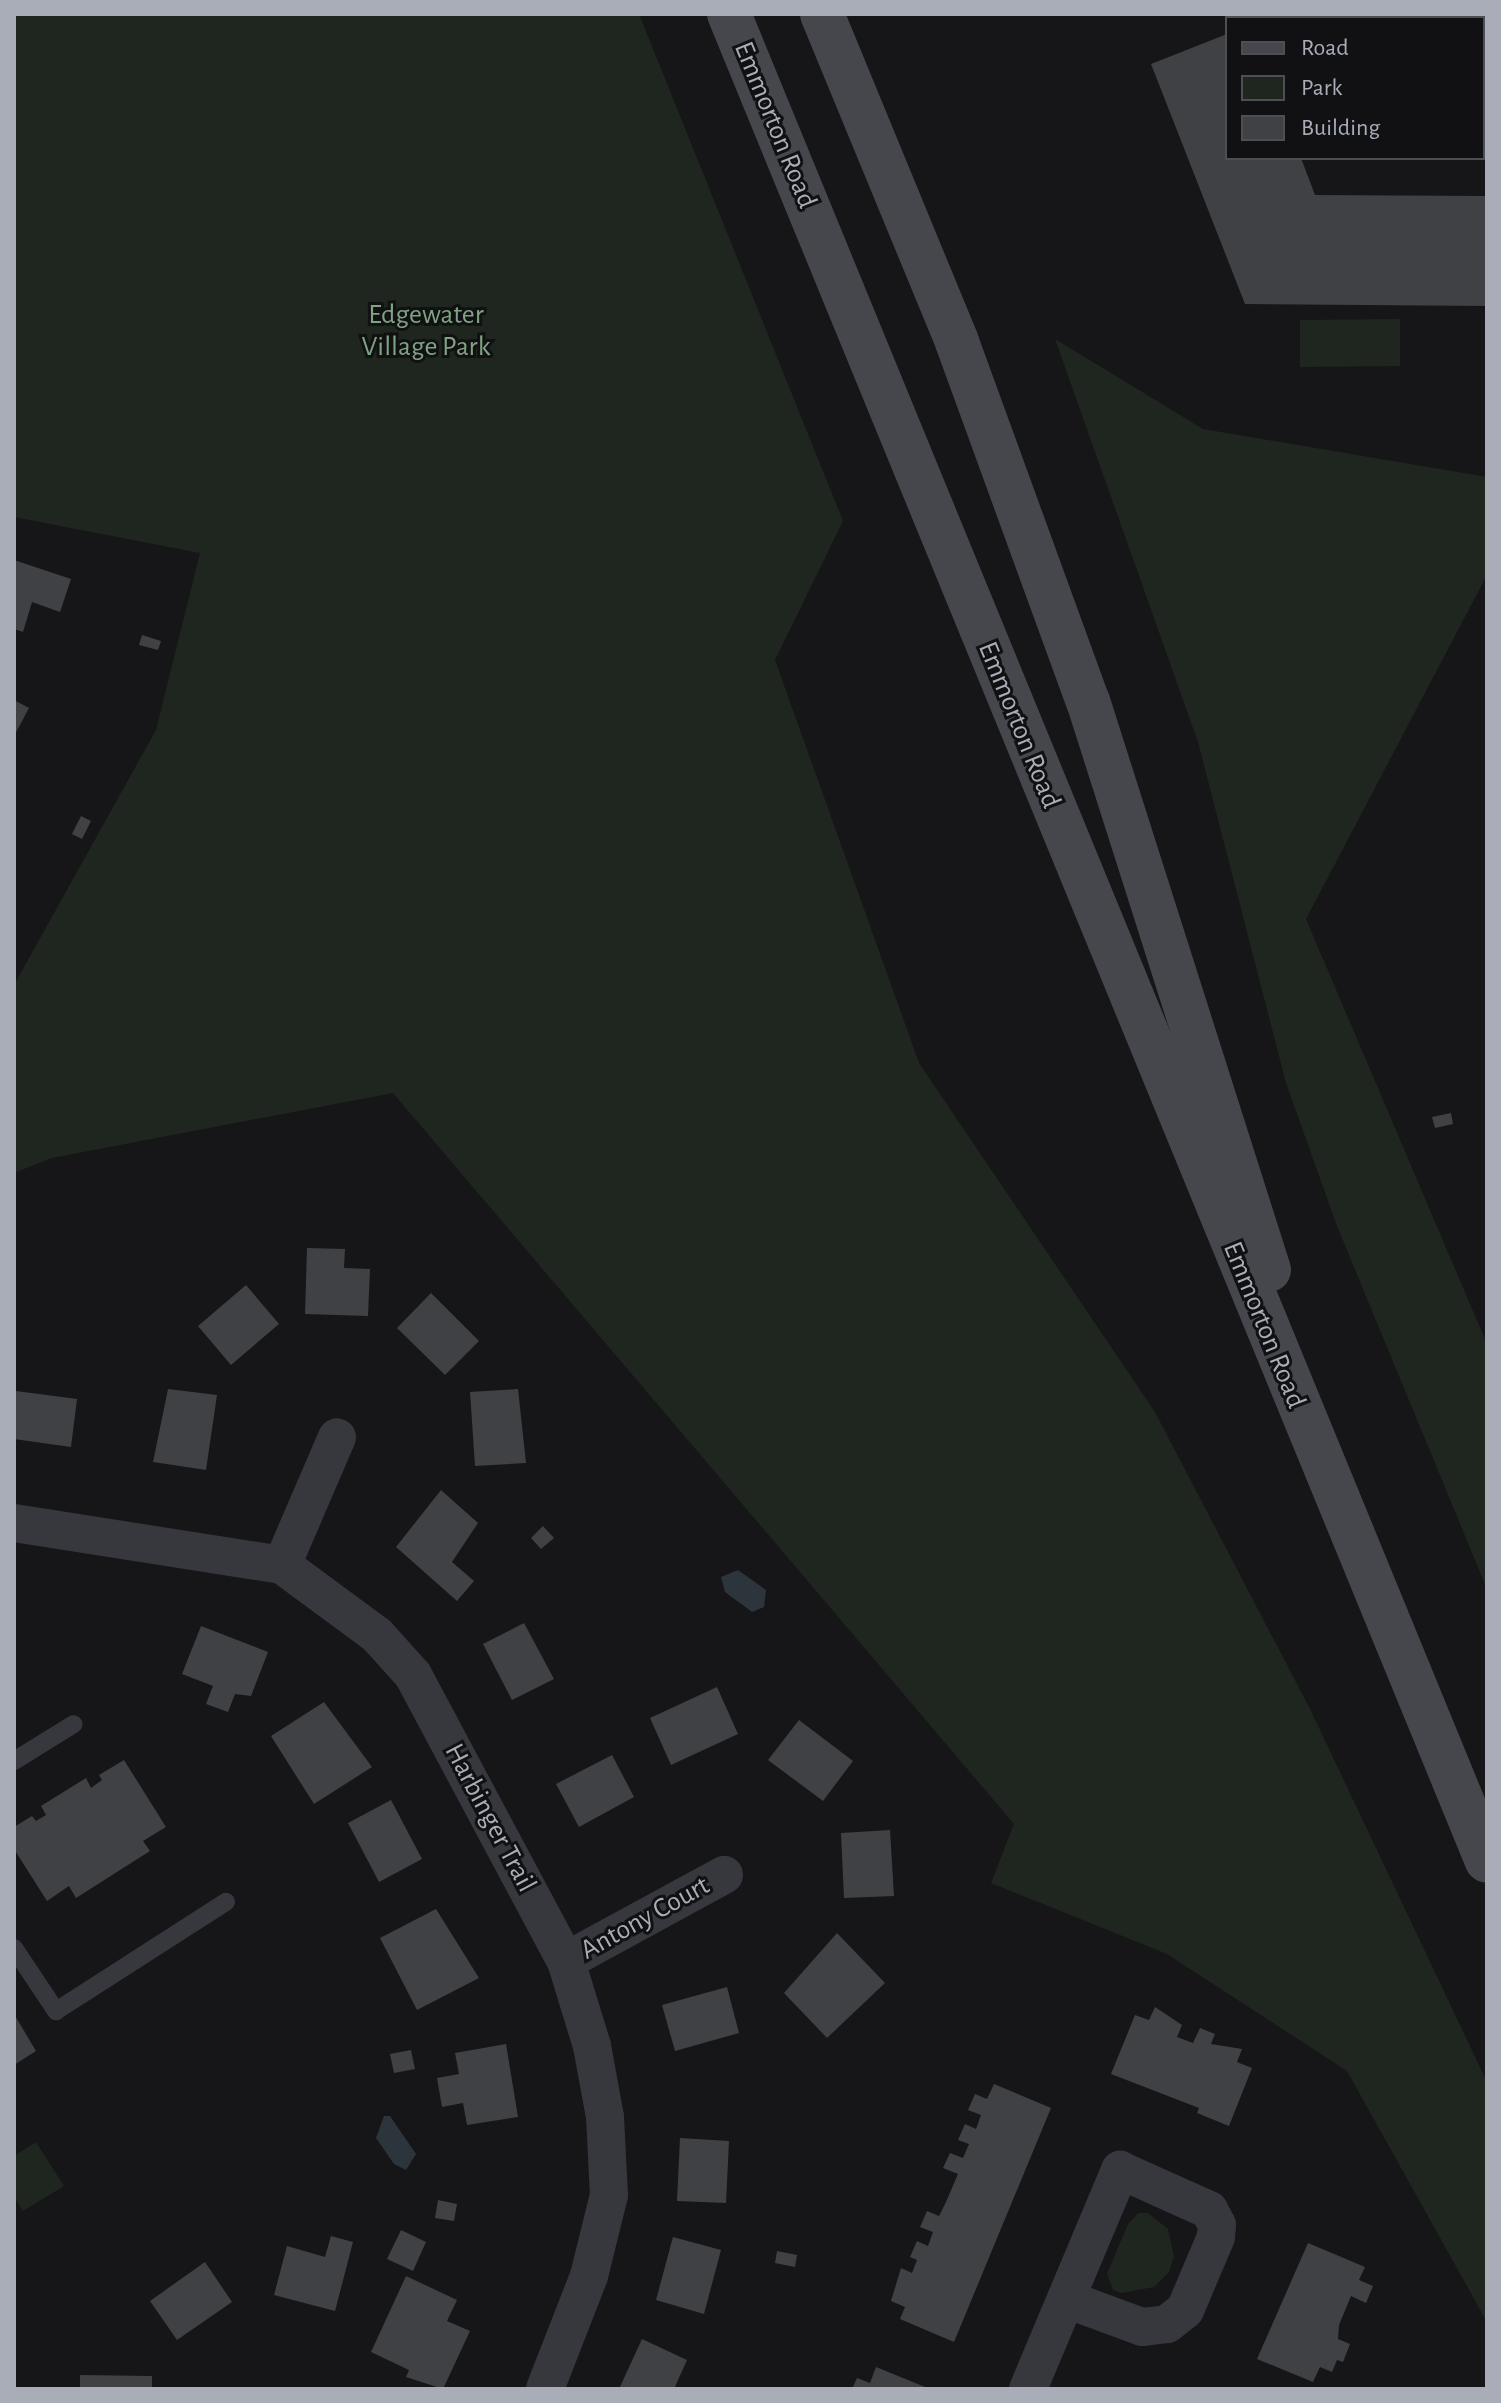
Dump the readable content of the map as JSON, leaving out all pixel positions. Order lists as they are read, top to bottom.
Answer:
{
  "streets": {
    "main road": ["Emmorton Road"],
    "street": ["Harbinger Trail", "Antony Court"]
  },
  "crossings": [
    ["Harbinger Trail", "Antony Court"]
  ],
  "parks": ["Edgewater Village Park"],
  "legend": ["Road", "Park", "Building"]
}
